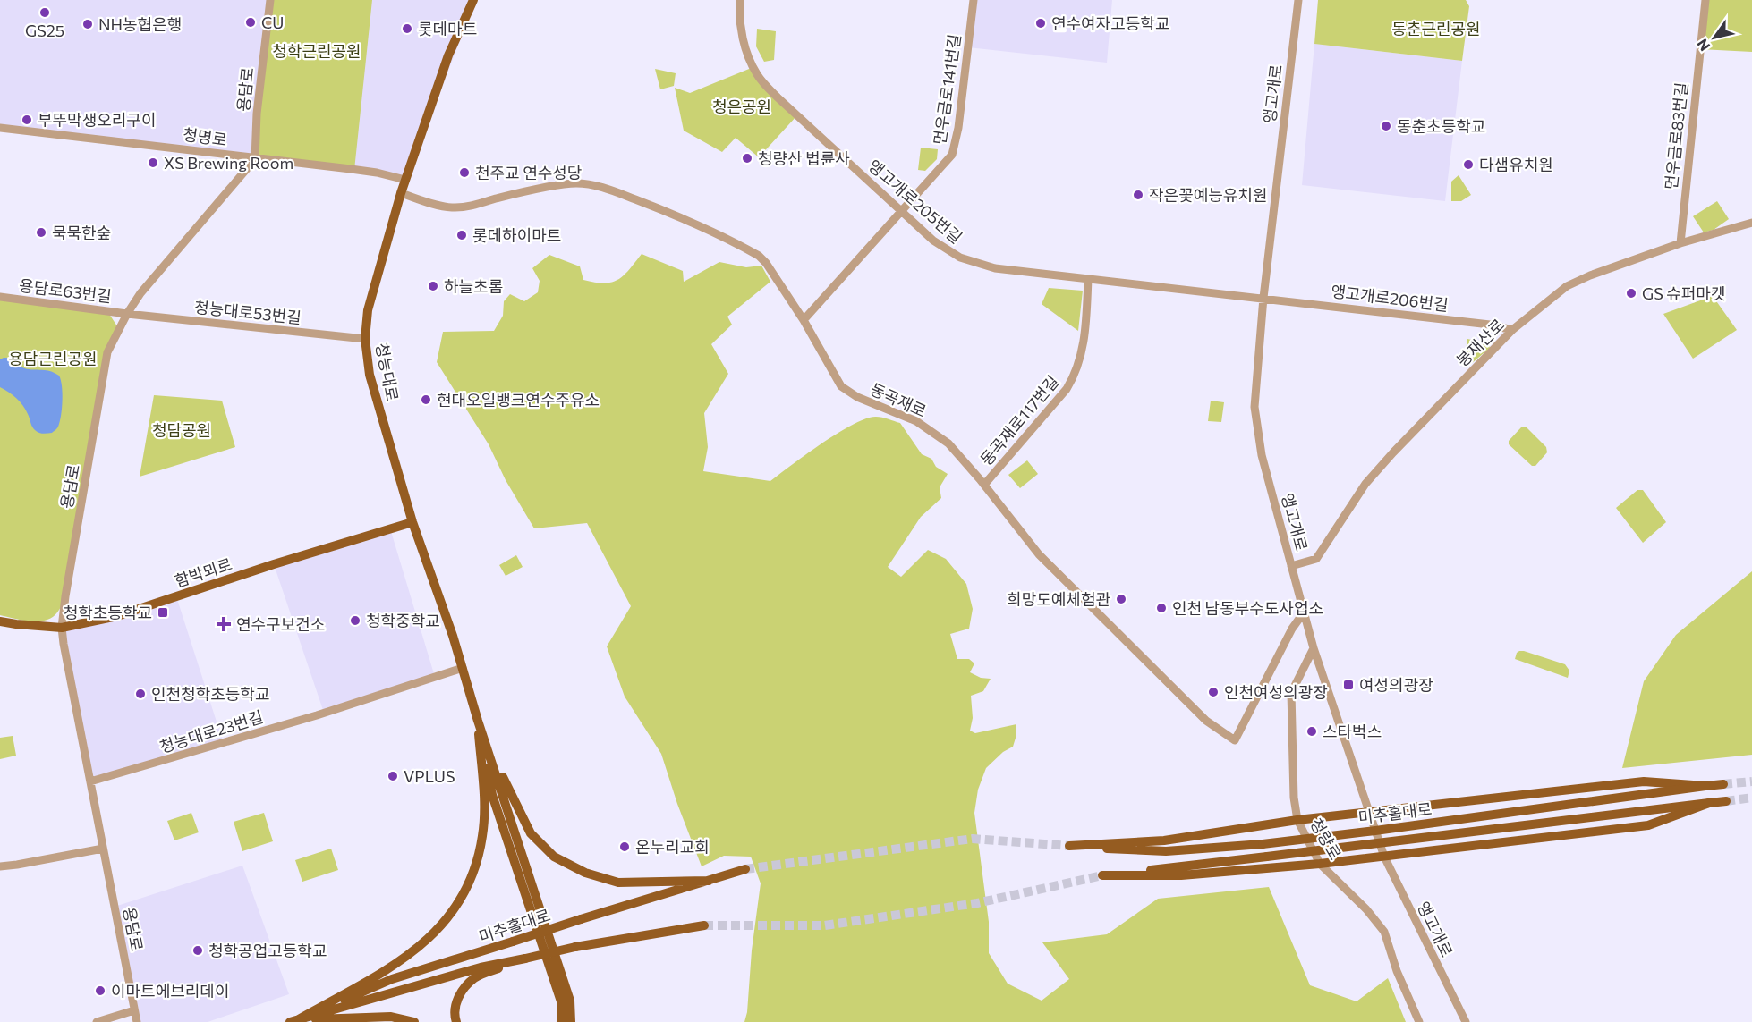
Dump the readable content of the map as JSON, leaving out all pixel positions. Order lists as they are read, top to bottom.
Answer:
{
  "streets": {
    "main road": ["청능대로", "함박뫼로", "미추홀대로"],
    "street": [
      "용담로",
      "먼우금로141번길",
      "앵고개로",
      "먼우금로83번길",
      "청명로",
      "앵고개로205번길",
      "용담로63번길",
      "앵고개로206번길",
      "청능대로53번길",
      "봉재산로",
      "동곡재로",
      "동곡재로117번길",
      "청능대로23번길",
      "청량로"
    ]
  },
  "crossings": [
    ["용담로", "청명로"],
    ["용담로", "용담로63번길"],
    ["용담로", "청능대로53번길"],
    ["용담로", "함박뫼로"],
    ["용담로", "청능대로23번길"],
    ["먼우금로141번길", "앵고개로205번길"],
    ["먼우금로141번길", "동곡재로"],
    ["앵고개로", "앵고개로205번길"],
    ["앵고개로", "앵고개로206번길"],
    ["앵고개로", "봉재산로"],
    ["앵고개로", "동곡재로"],
    ["앵고개로", "청량로"],
    ["먼우금로83번길", "봉재산로"],
    ["청명로", "청능대로"],
    ["앵고개로205번길", "앵고개로206번길"],
    ["앵고개로205번길", "동곡재로117번길"],
    ["용담로63번길", "청능대로53번길"],
    ["앵고개로206번길", "봉재산로"],
    ["청능대로53번길", "청능대로"],
    ["청능대로", "동곡재로"],
    ["청능대로", "함박뫼로"],
    ["청능대로", "청능대로23번길"],
    ["동곡재로", "동곡재로117번길"],
    ["미추홀대로", "청량로"]
  ],
  "parks": [
    "동춘근린공원",
    "청학근린공원",
    "청은공원",
    "용담근린공원",
    "청담공원"
  ],
  "places": {
    "other": [
      "GS25",
      "CU",
      "연수여자고등학교",
      "NH농협은행",
      "롯데마트",
      "부뚜막생오리구이",
      "동춘초등학교",
      "청량산 법륜사",
      "XS Brewing Room",
      "다샘유치원",
      "천주교 연수성당",
      "작은꽃예능유치원",
      "묵묵한숲",
      "롯데하이마트",
      "하늘초롬",
      "GS 슈퍼마켓",
      "현대오일뱅크연수주유소",
      "희망도예체험관",
      "인천 남동부수도사업소",
      "청학중학교",
      "인천여성의광장",
      "인천청학초등학교",
      "스타벅스",
      "VPLUS",
      "온누리교회",
      "청학공업고등학교",
      "이마트에브리데이"
    ],
    "transit": ["청학초등학교", "여성의광장"],
    "health": ["연수구보건소"]
  },
  "north": "bottom left"
}
